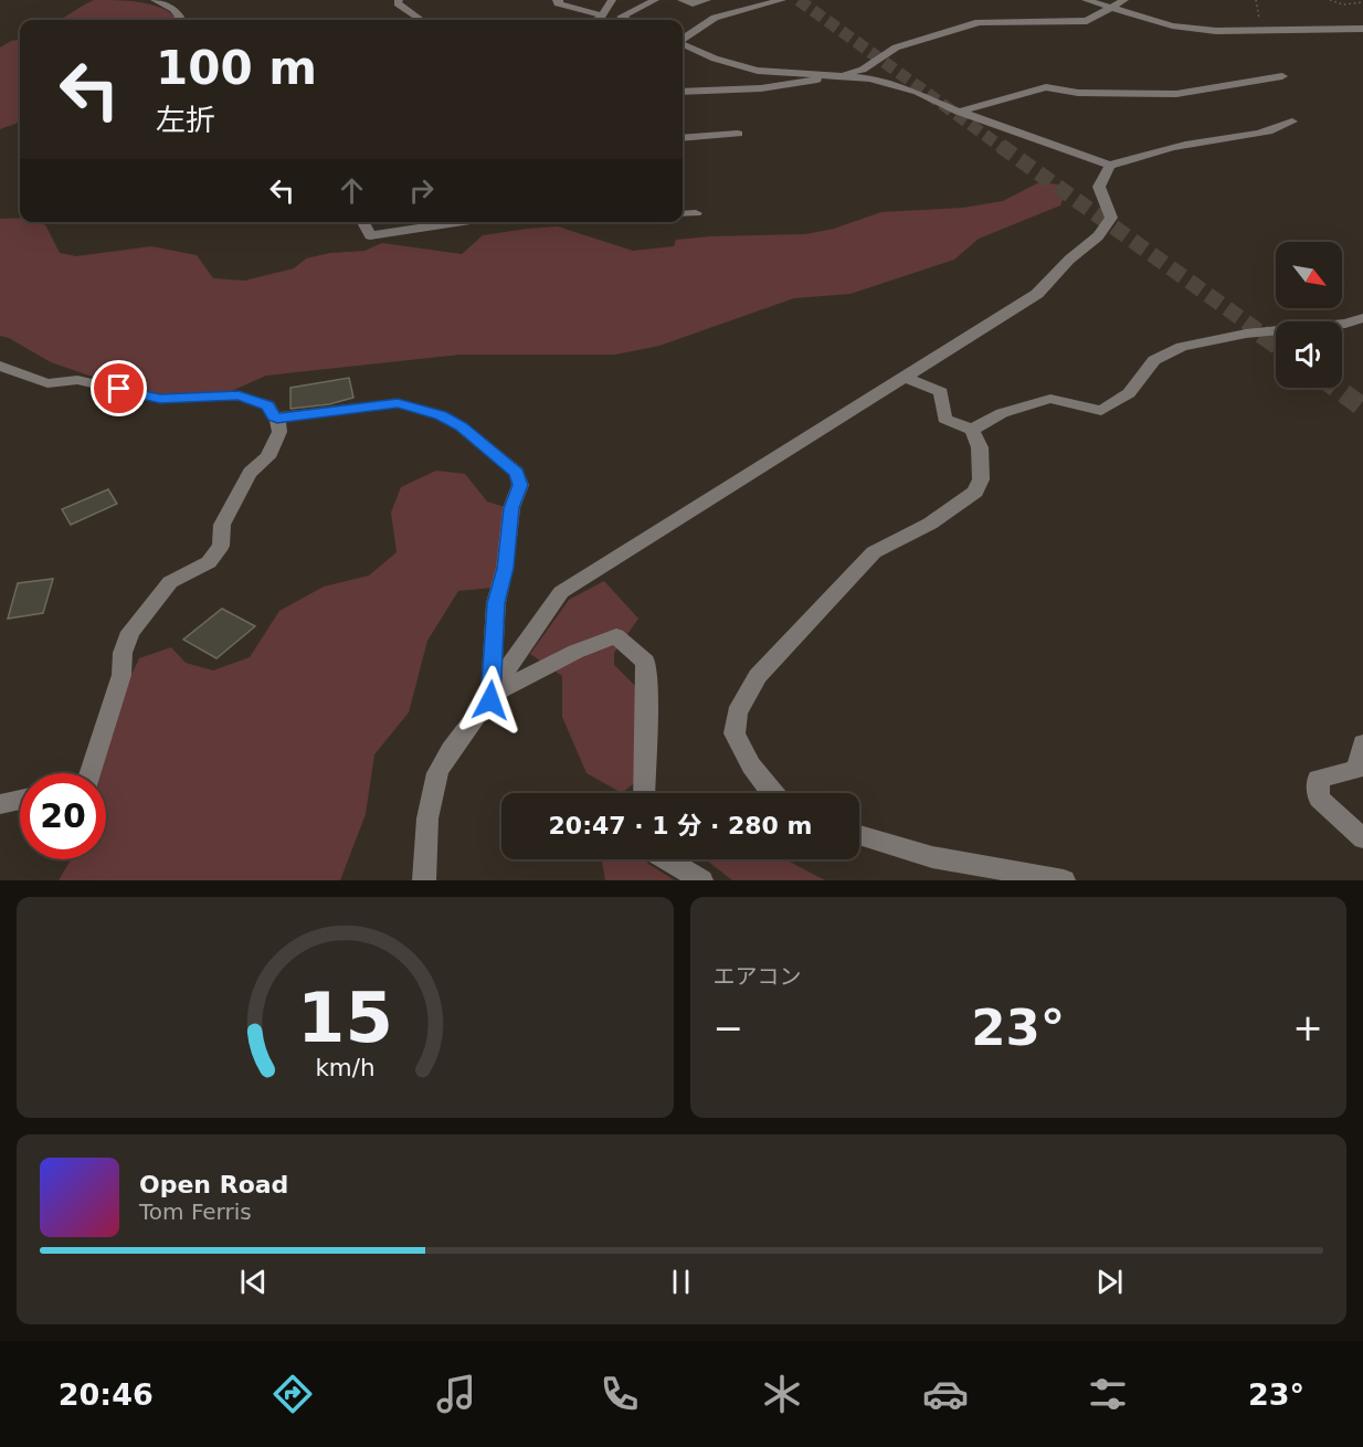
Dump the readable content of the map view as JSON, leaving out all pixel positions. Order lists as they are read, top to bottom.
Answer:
{
  "north": "bottom right",
  "page": {
    "turn": ["100 m", "左折"],
    "limit": "20",
    "trip": "20:47 · 1 分 · 280 m",
    "tile": "エアコン",
    "heat": ["−", "23°", "+"],
    "song": ["Open Road", "Tom Ferris"],
    "tabs": ["20:46", "23°"],
    "gauge": ["15", "km/h"]
  }
}
